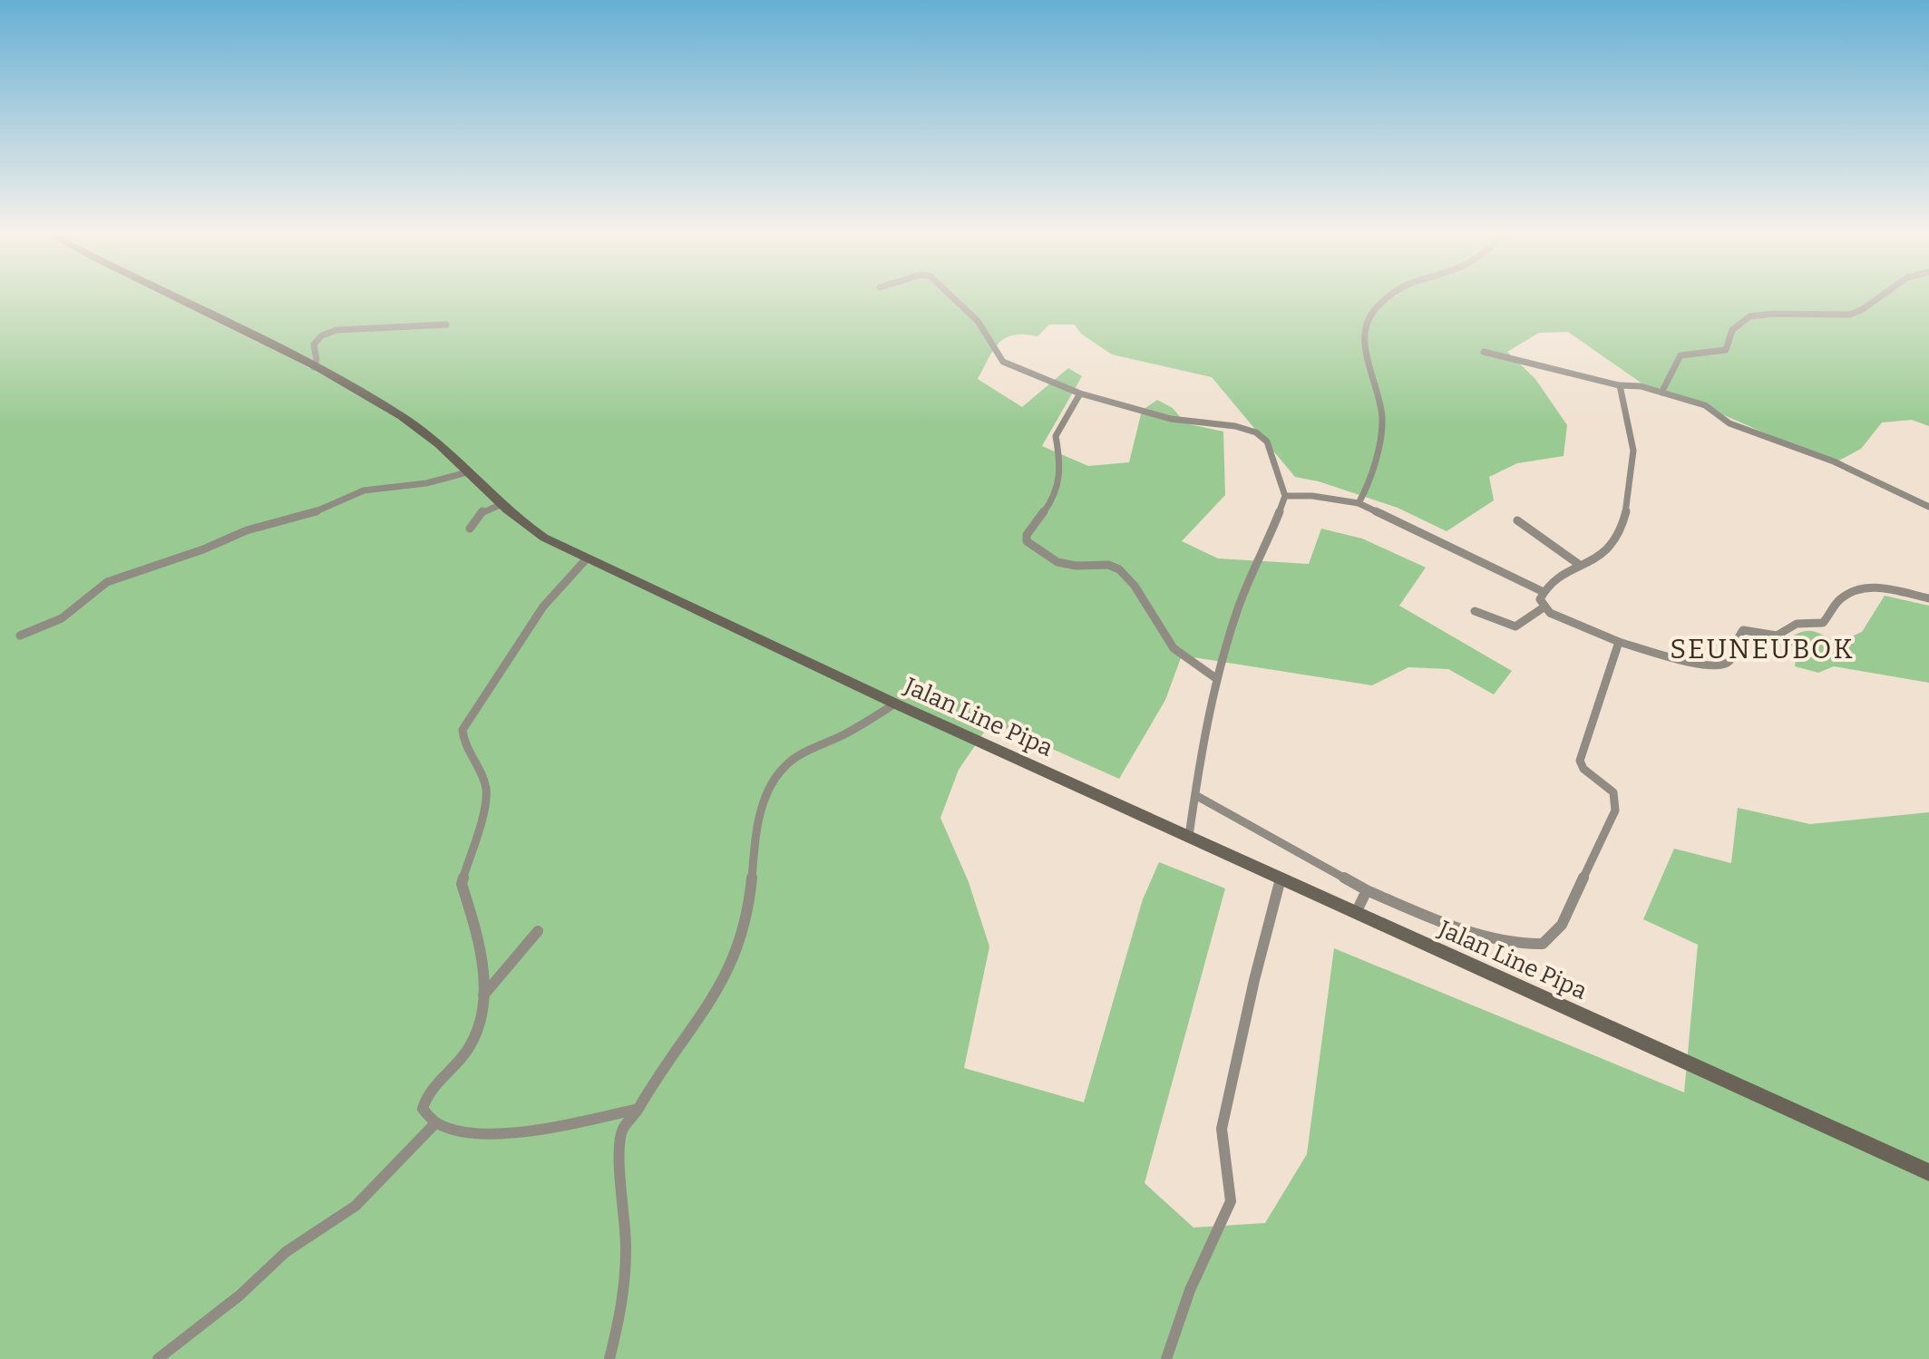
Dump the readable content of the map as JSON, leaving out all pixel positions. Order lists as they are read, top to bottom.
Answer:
{
  "streets": {
    "main road": ["Jalan Line Pipa"]
  },
  "districts": ["SEUNEUBOK"]
}
